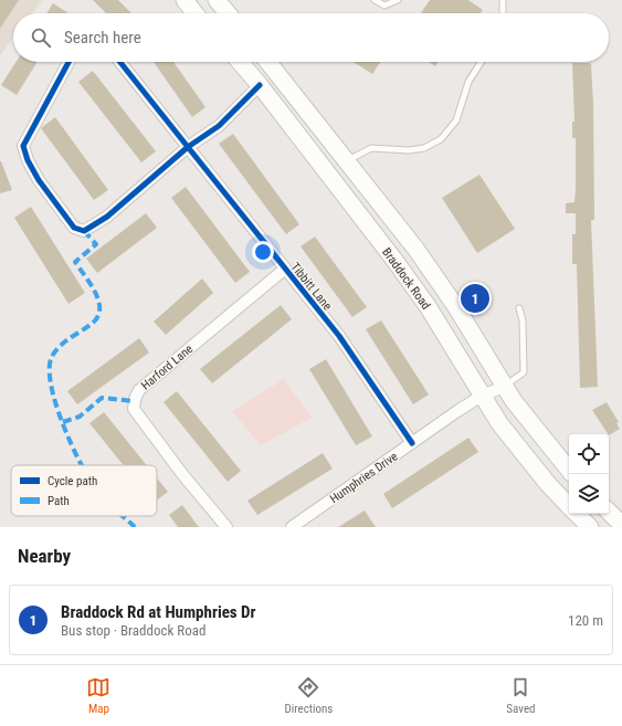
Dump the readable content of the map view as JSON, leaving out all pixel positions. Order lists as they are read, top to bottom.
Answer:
{
  "streets": {
    "main road": ["Braddock Road"],
    "street": ["Tibbitt Lane", "Harford Lane", "Humphries Drive"]
  },
  "crossings": [
    ["Braddock Road", "Humphries Drive"],
    ["Tibbitt Lane", "Harford Lane"],
    ["Tibbitt Lane", "Humphries Drive"]
  ],
  "legend": ["Cycle path", "Path"],
  "page": {
    "search": "Search here",
    "pins": "1",
    "heading": "Nearby",
    "list": [
      {
        "mark": "1",
        "name": "Braddock Rd at Humphries Dr",
        "note": "Bus stop · Braddock Road",
        "value": "120 m"
      }
    ],
    "nav": ["Map", "Directions", "Saved"]
  }
}
